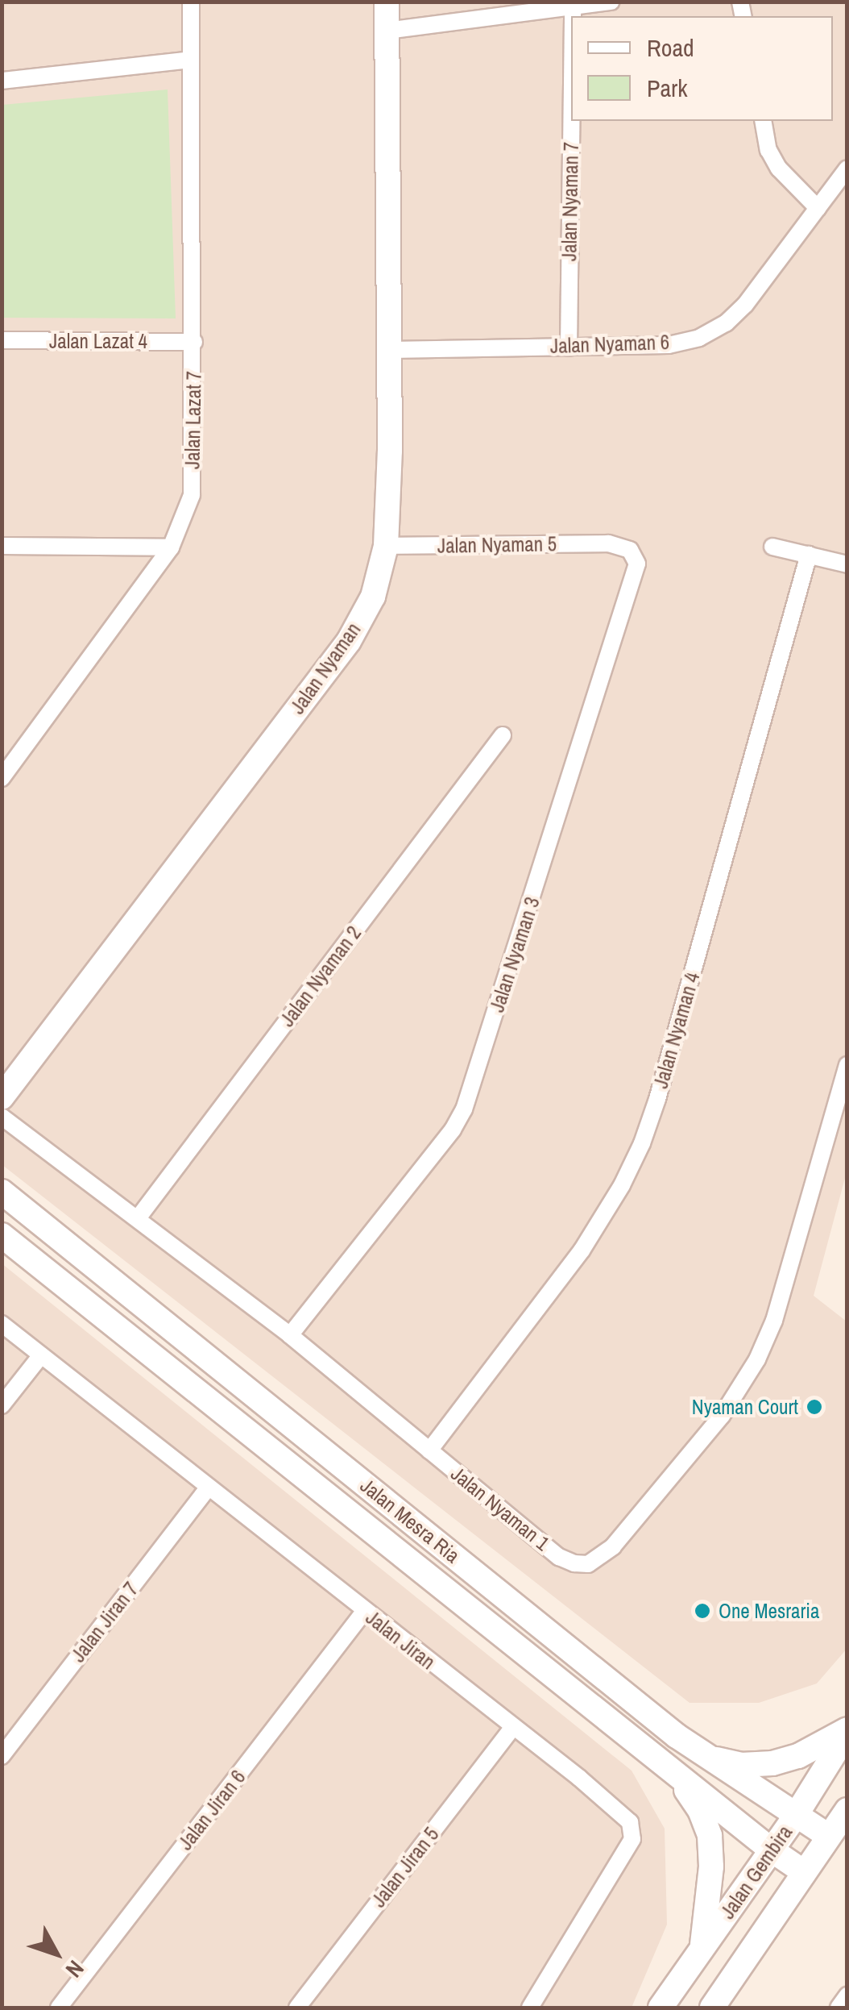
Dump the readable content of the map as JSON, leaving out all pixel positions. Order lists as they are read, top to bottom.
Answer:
{
  "streets": {
    "main road": ["Jalan Nyaman", "Jalan Mesra Ria", "Jalan Gembira"],
    "street": [
      "Jalan Nyaman 7",
      "Jalan Lazat 4",
      "Jalan Nyaman 6",
      "Jalan Lazat 7",
      "Jalan Nyaman 5",
      "Jalan Nyaman 3",
      "Jalan Nyaman 2",
      "Jalan Nyaman 4",
      "Jalan Nyaman 1",
      "Jalan Jiran 7",
      "Jalan Jiran",
      "Jalan Jiran 6",
      "Jalan Jiran 5"
    ]
  },
  "crossings": [
    ["Jalan Nyaman 7", "Jalan Nyaman 6"],
    ["Jalan Lazat 4", "Jalan Lazat 7"],
    ["Jalan Nyaman 6", "Jalan Nyaman"],
    ["Jalan Nyaman 5", "Jalan Nyaman"],
    ["Jalan Nyaman 5", "Jalan Nyaman 3"],
    ["Jalan Nyaman 3", "Jalan Nyaman 1"],
    ["Jalan Nyaman 2", "Jalan Nyaman 1"],
    ["Jalan Nyaman 4", "Jalan Nyaman 1"],
    ["Jalan Mesra Ria", "Jalan Gembira"],
    ["Jalan Jiran 7", "Jalan Jiran"],
    ["Jalan Jiran", "Jalan Jiran 6"],
    ["Jalan Jiran", "Jalan Jiran 5"]
  ],
  "places": ["Nyaman Court", "One Mesraria"],
  "legend": ["Road", "Park"],
  "north": "bottom right"
}
